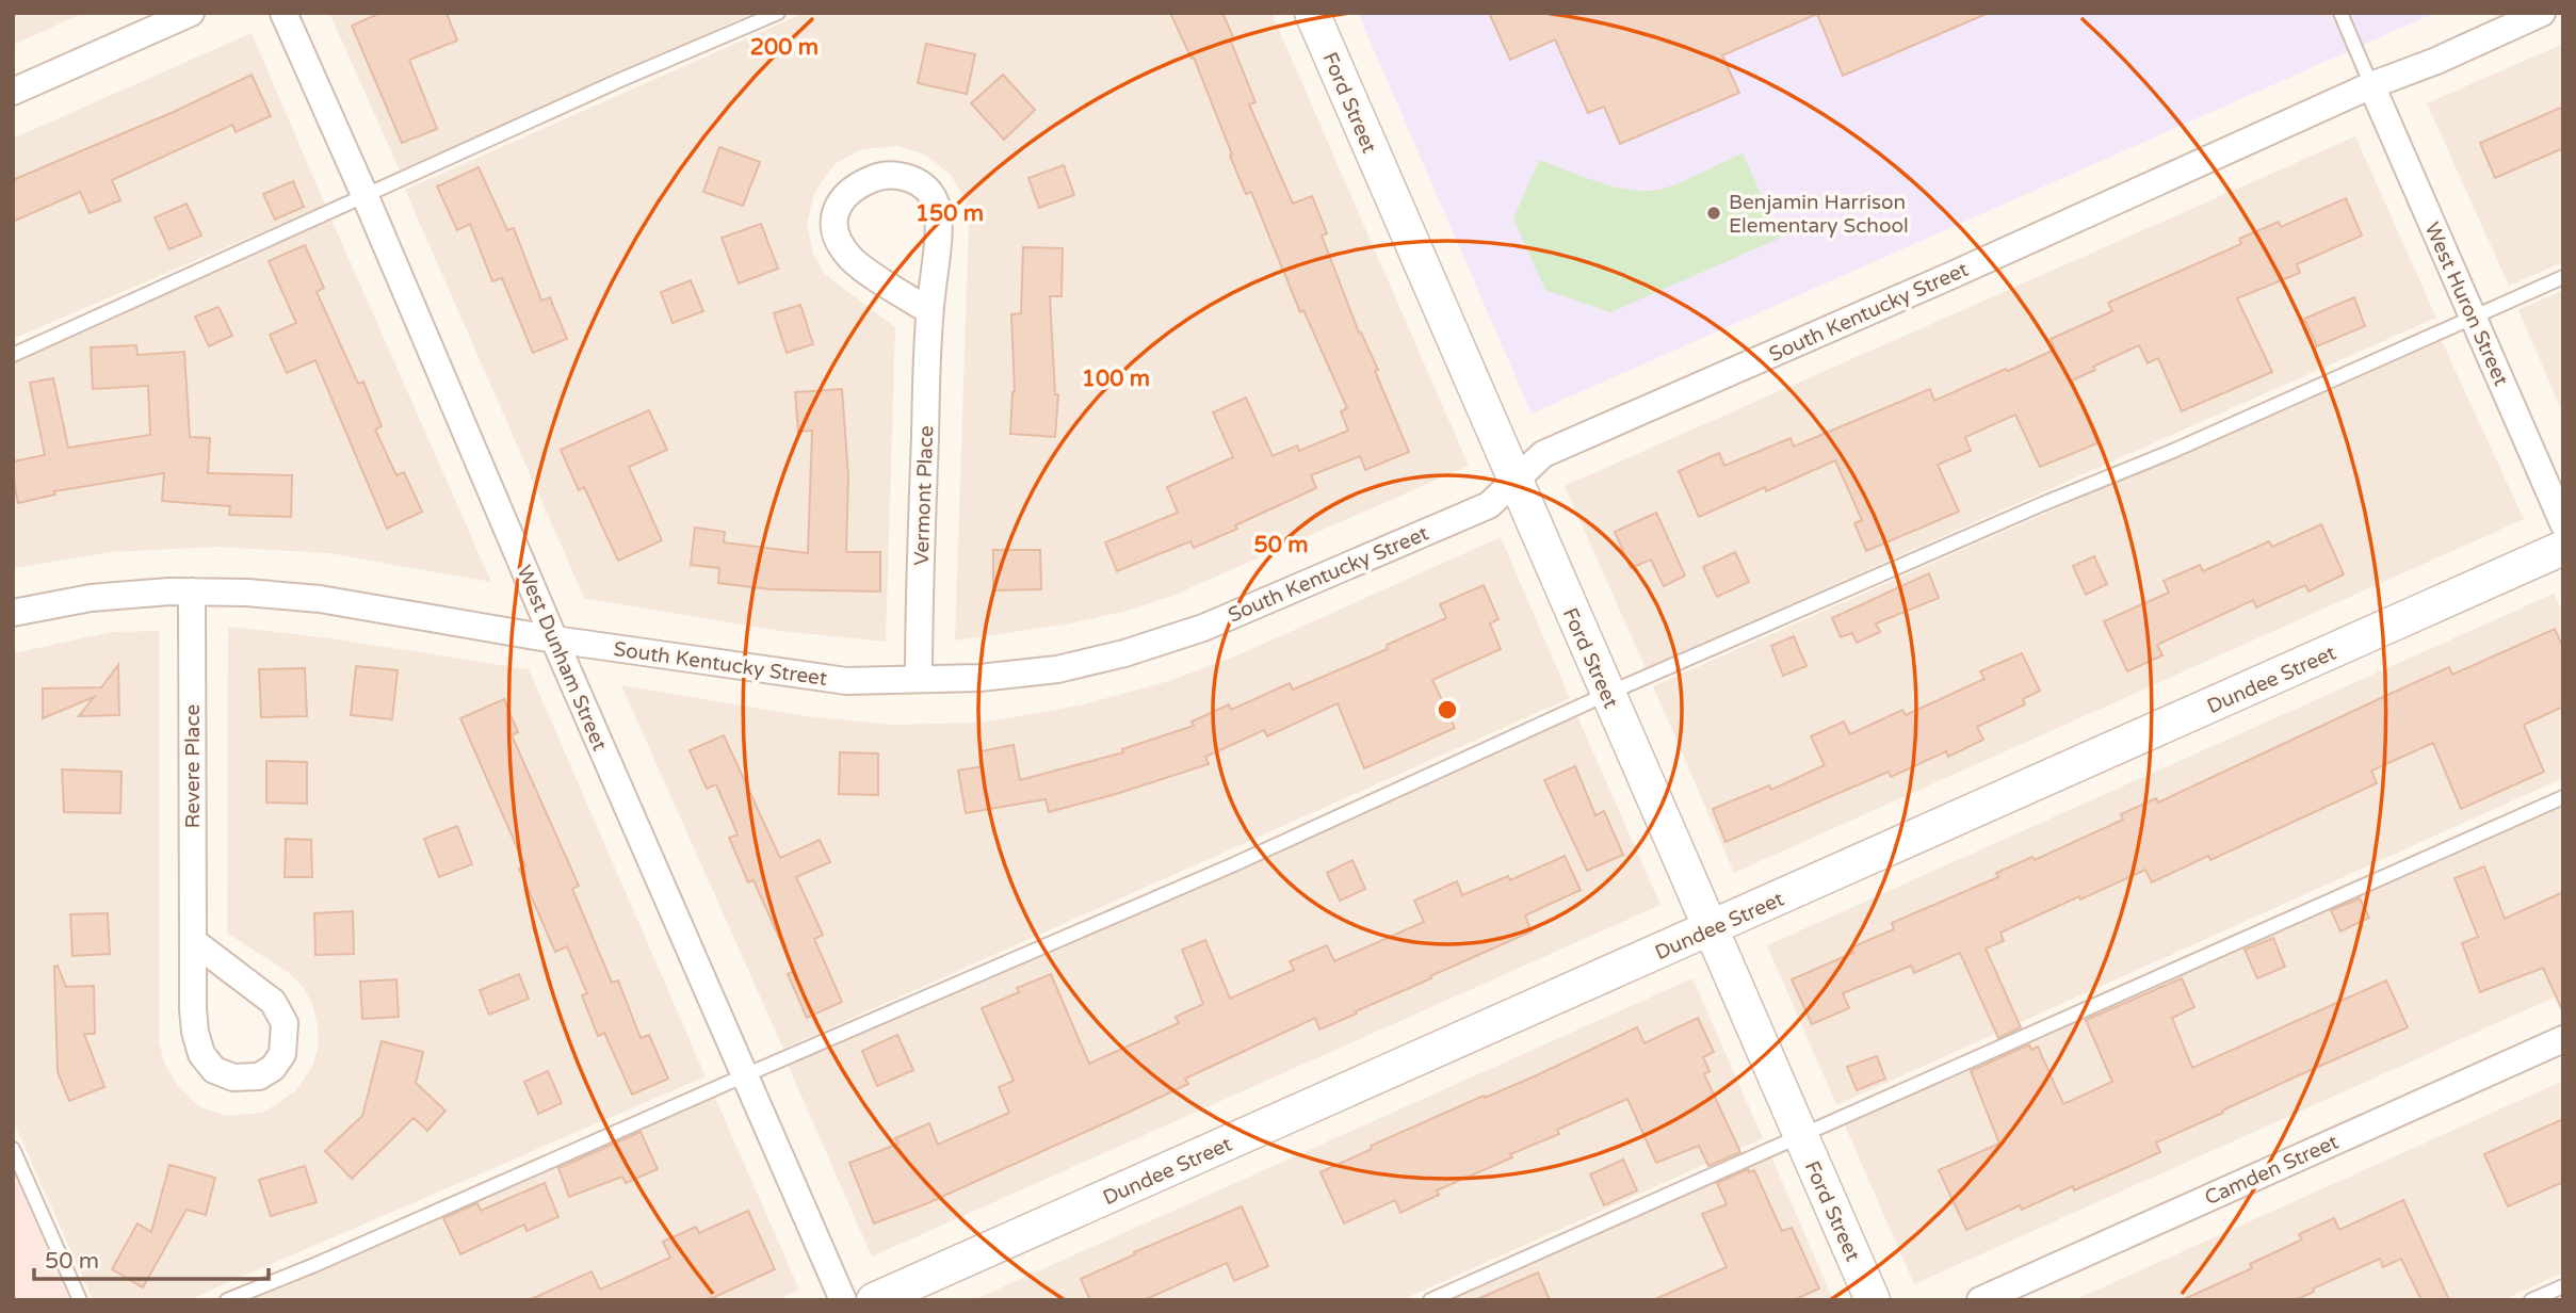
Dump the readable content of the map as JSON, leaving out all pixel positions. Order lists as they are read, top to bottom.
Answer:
{
  "streets": {
    "street": [
      "Ford Street",
      "West Huron Street",
      "South Kentucky Street",
      "Vermont Place",
      "West Dunham Street",
      "Dundee Street",
      "Revere Place",
      "Camden Street"
    ]
  },
  "crossings": [
    ["Ford Street", "South Kentucky Street"],
    ["Ford Street", "Dundee Street"],
    ["West Huron Street", "South Kentucky Street"],
    ["South Kentucky Street", "Vermont Place"],
    ["South Kentucky Street", "West Dunham Street"],
    ["South Kentucky Street", "Revere Place"]
  ],
  "places": ["Benjamin Harrison Elementary School"],
  "scale_bar": "50 m",
  "rings": [
    "200 m",
    "150 m",
    "100 m",
    "50 m"
  ]
}
